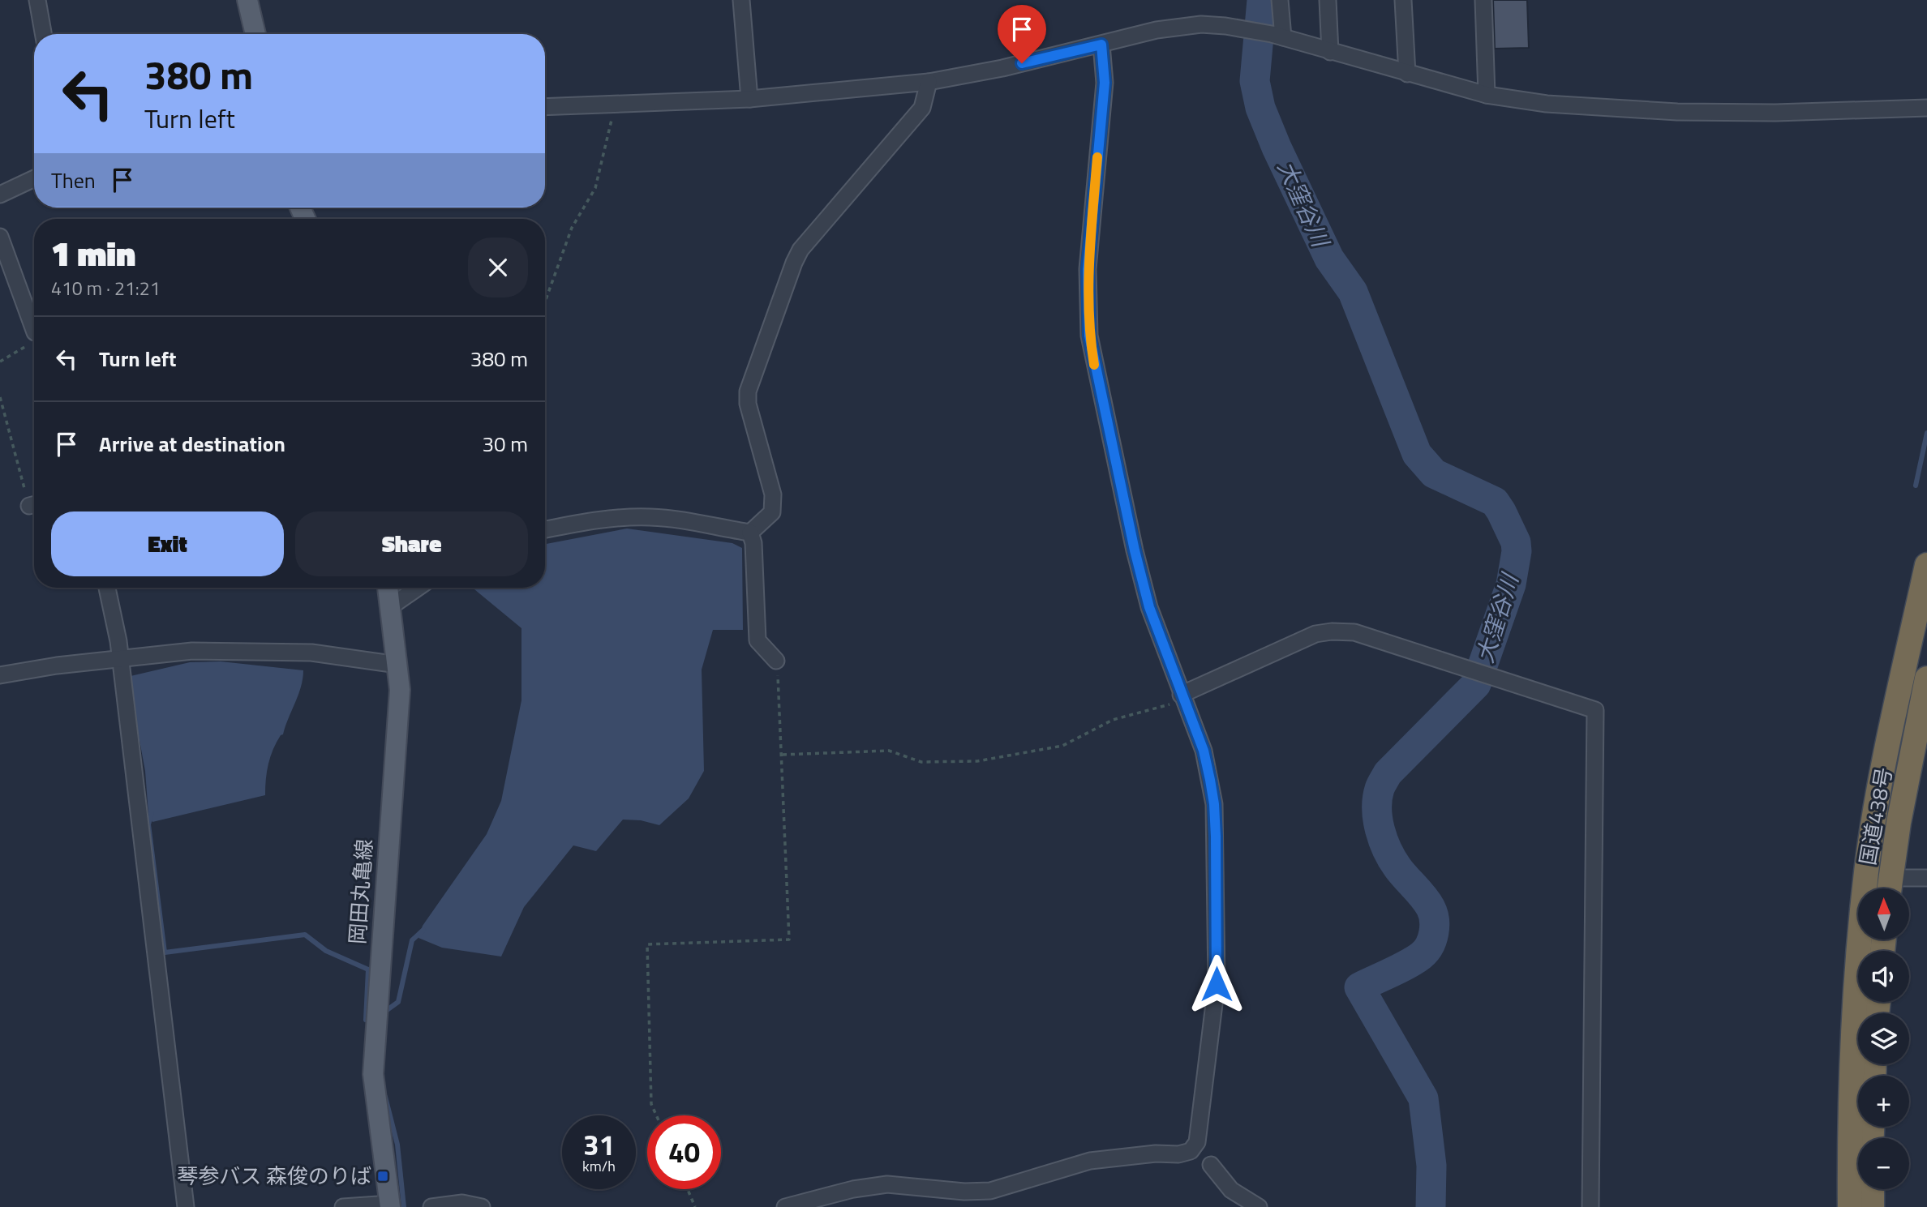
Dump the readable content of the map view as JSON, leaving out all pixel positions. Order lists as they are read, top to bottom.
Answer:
{
  "streets": {
    "highway": ["国道438号"],
    "main road": ["岡田丸亀線"]
  },
  "water": ["大窪谷川"],
  "places": {
    "transit": ["琴参バス 森俊のりば"]
  },
  "north": "top",
  "page": {
    "turn": ["380 m", "Turn left"],
    "then": "Then",
    "heading": ["1 min", "410 m · 21:21"],
    "list": [
      {
        "name": "Turn left",
        "value": "380 m"
      },
      {
        "name": "Arrive at destination",
        "value": "30 m"
      }
    ],
    "buttons": ["Exit", "Share"],
    "map_buttons": ["+", "−"],
    "speed": "31 km/h",
    "limit": "40"
  }
}
